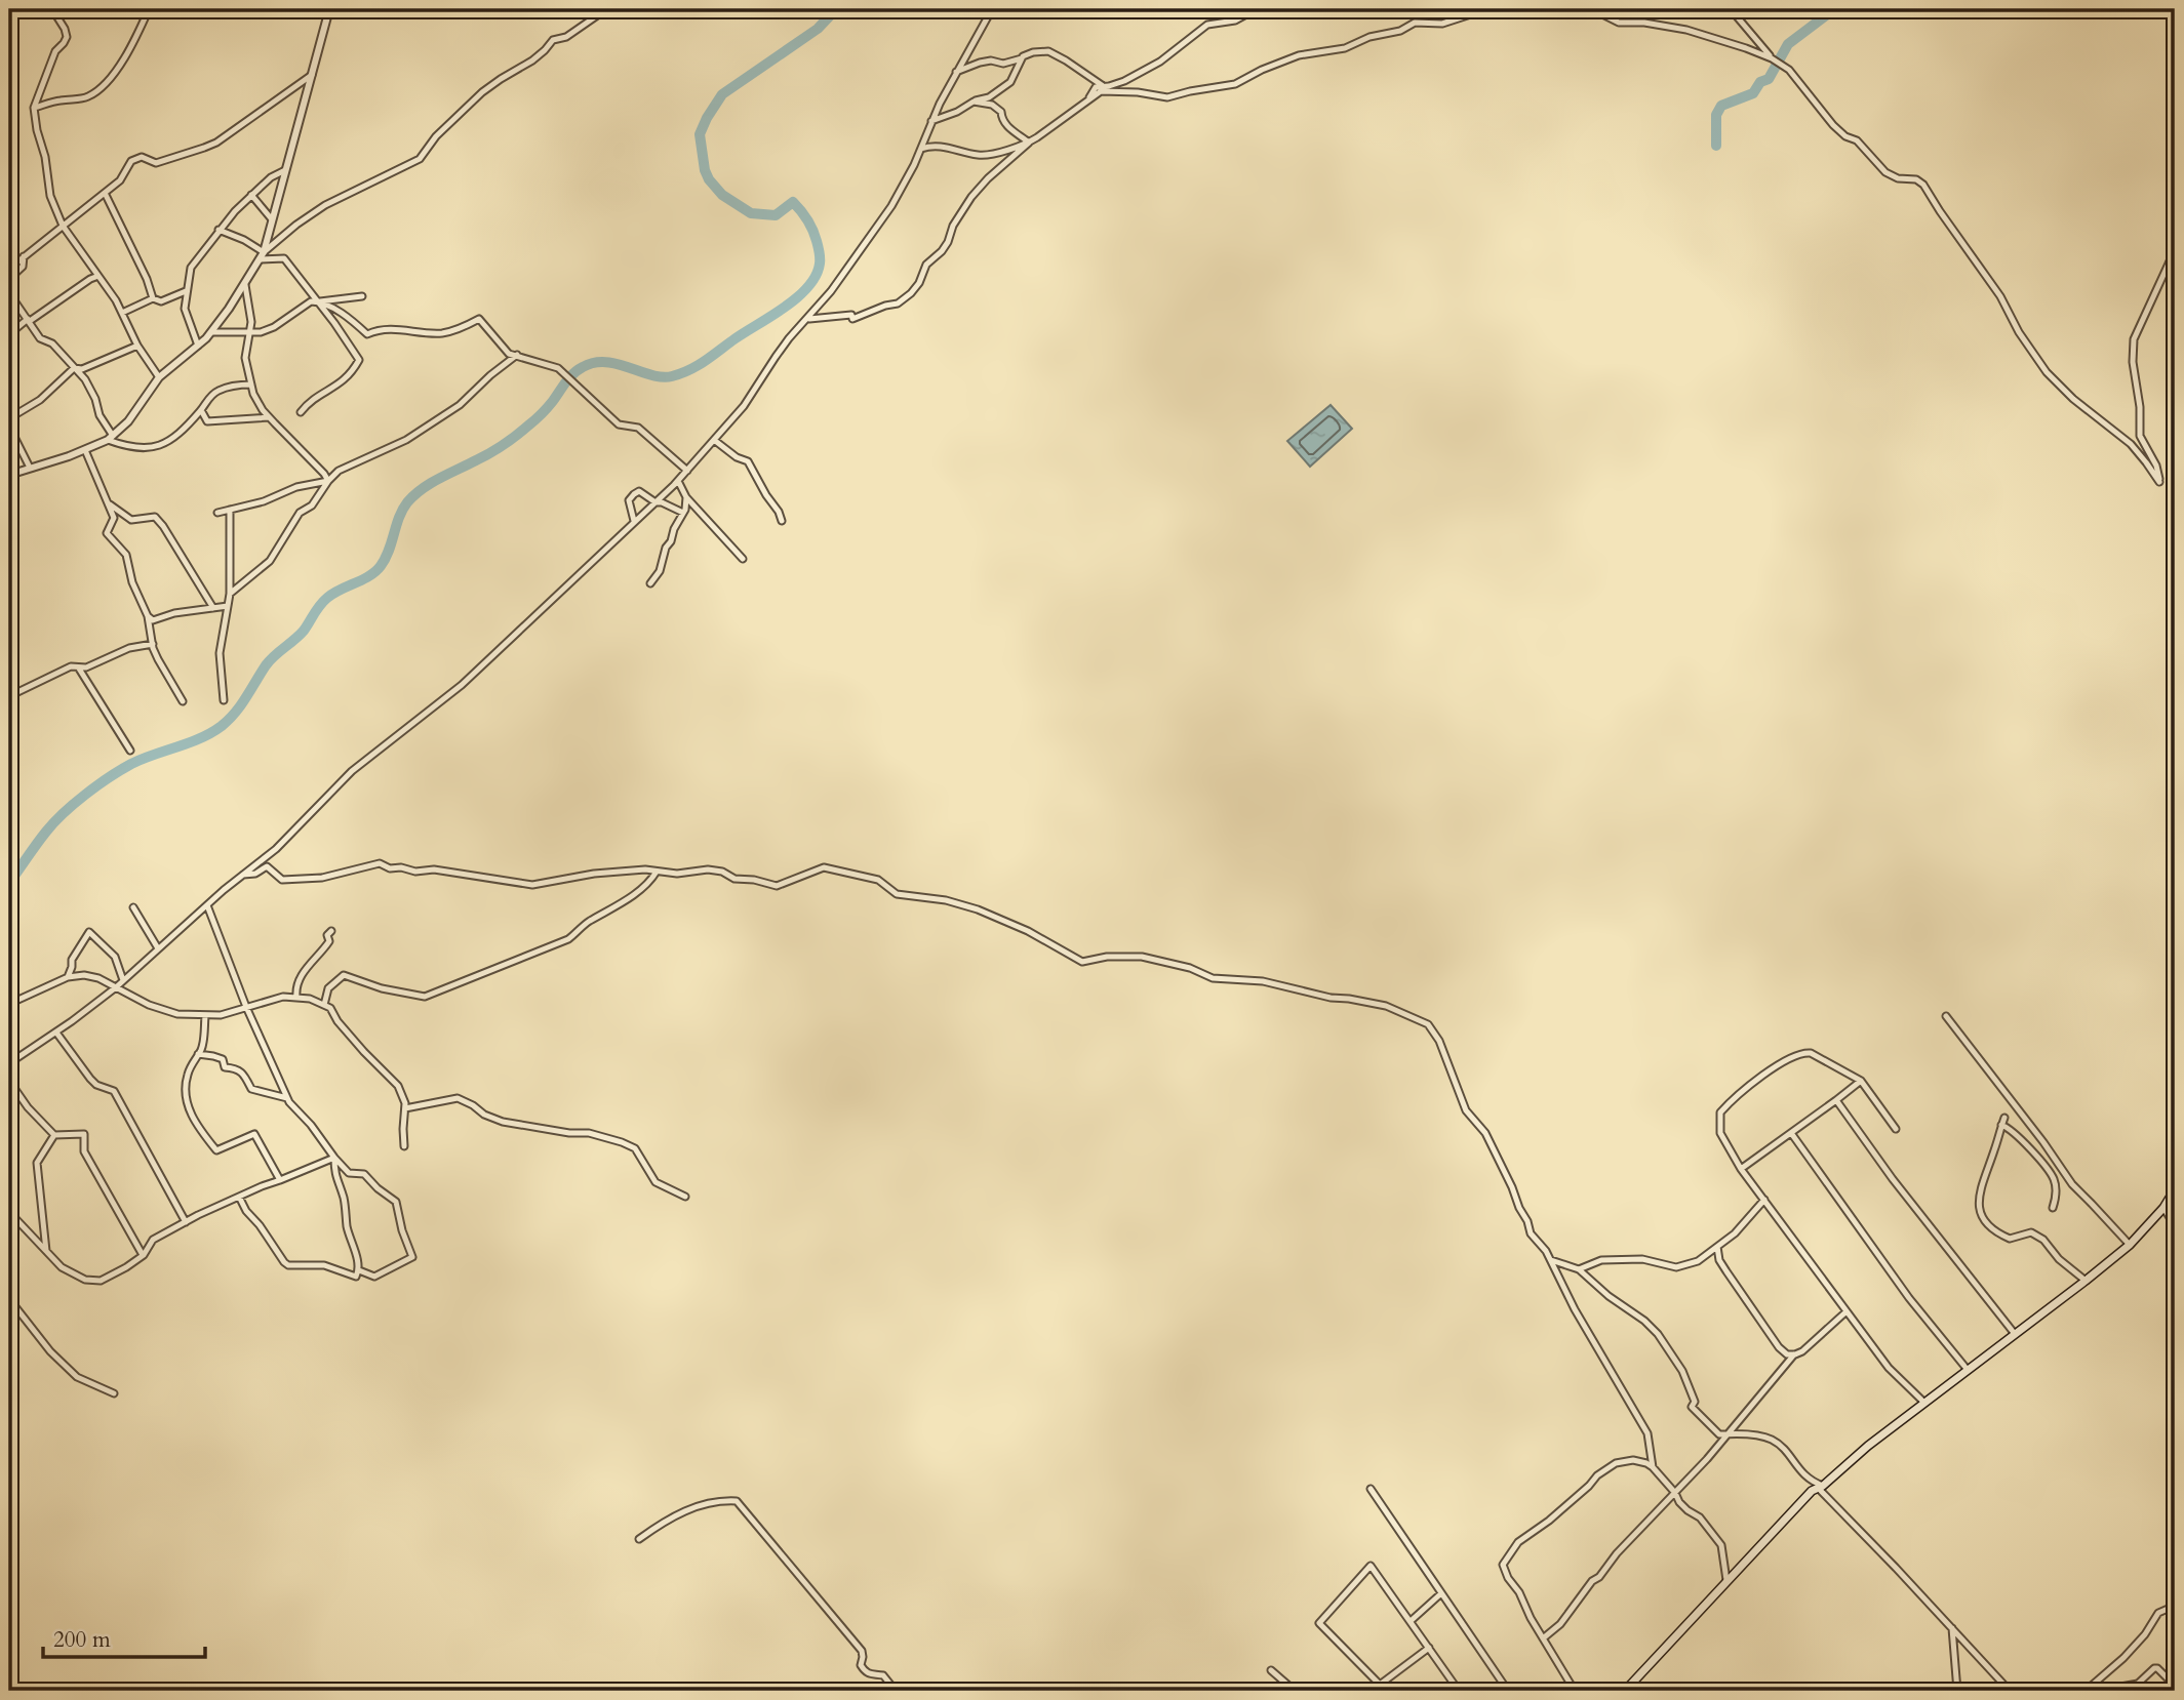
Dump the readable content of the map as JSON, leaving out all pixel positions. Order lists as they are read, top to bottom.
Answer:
{
  "scale_bar": "200 m"
}
